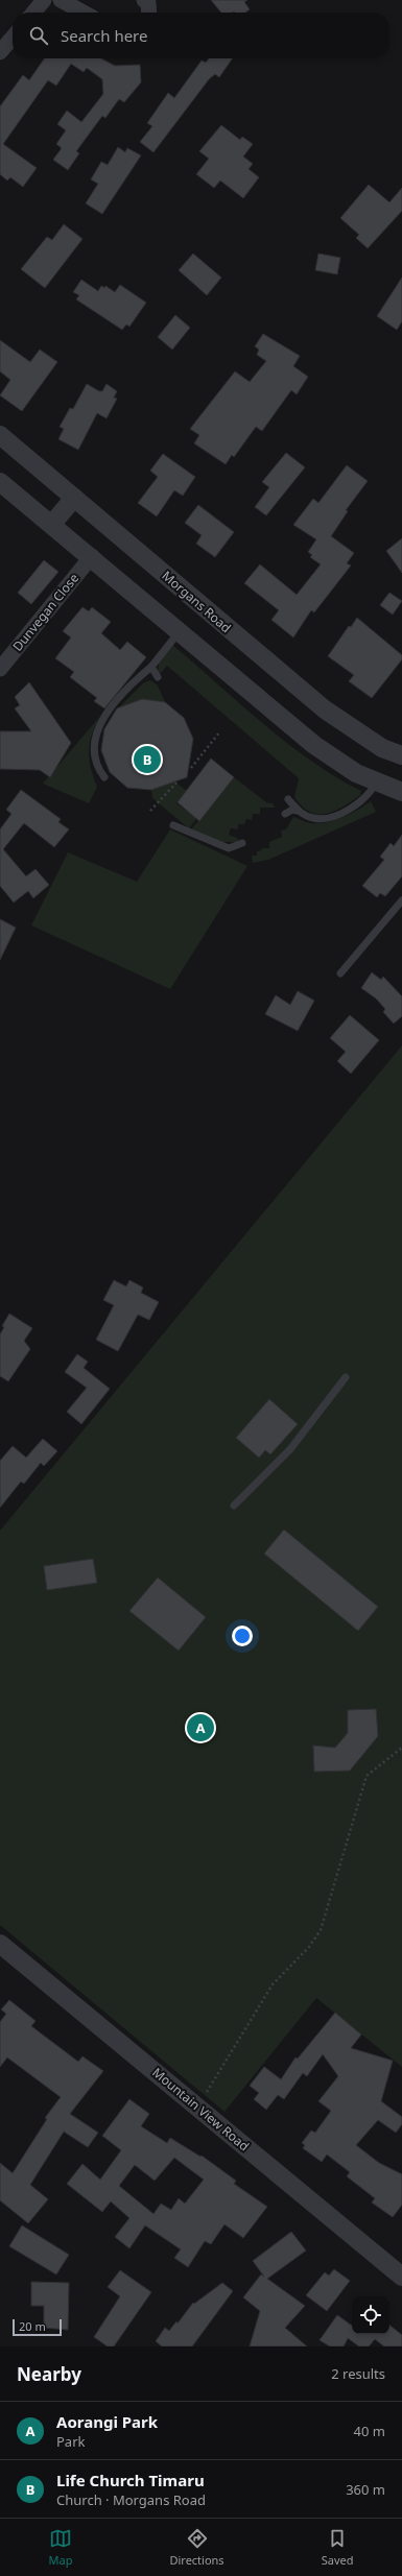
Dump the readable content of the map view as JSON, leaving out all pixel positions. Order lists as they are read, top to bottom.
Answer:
{
  "streets": {
    "street": ["Morgans Road", "Dunvegan Close", "Mountain View Road"]
  },
  "scale_bar": "20 m",
  "page": {
    "search": "Search here",
    "pins": ["B", "A"],
    "scale": "20 m",
    "heading": ["Nearby", "2 results"],
    "list": [
      {
        "mark": "A",
        "name": "Aorangi Park",
        "note": "Park",
        "value": "40 m"
      },
      {
        "mark": "B",
        "name": "Life Church Timaru",
        "note": "Church · Morgans Road",
        "value": "360 m"
      }
    ],
    "nav": ["Map", "Directions", "Saved"]
  }
}
